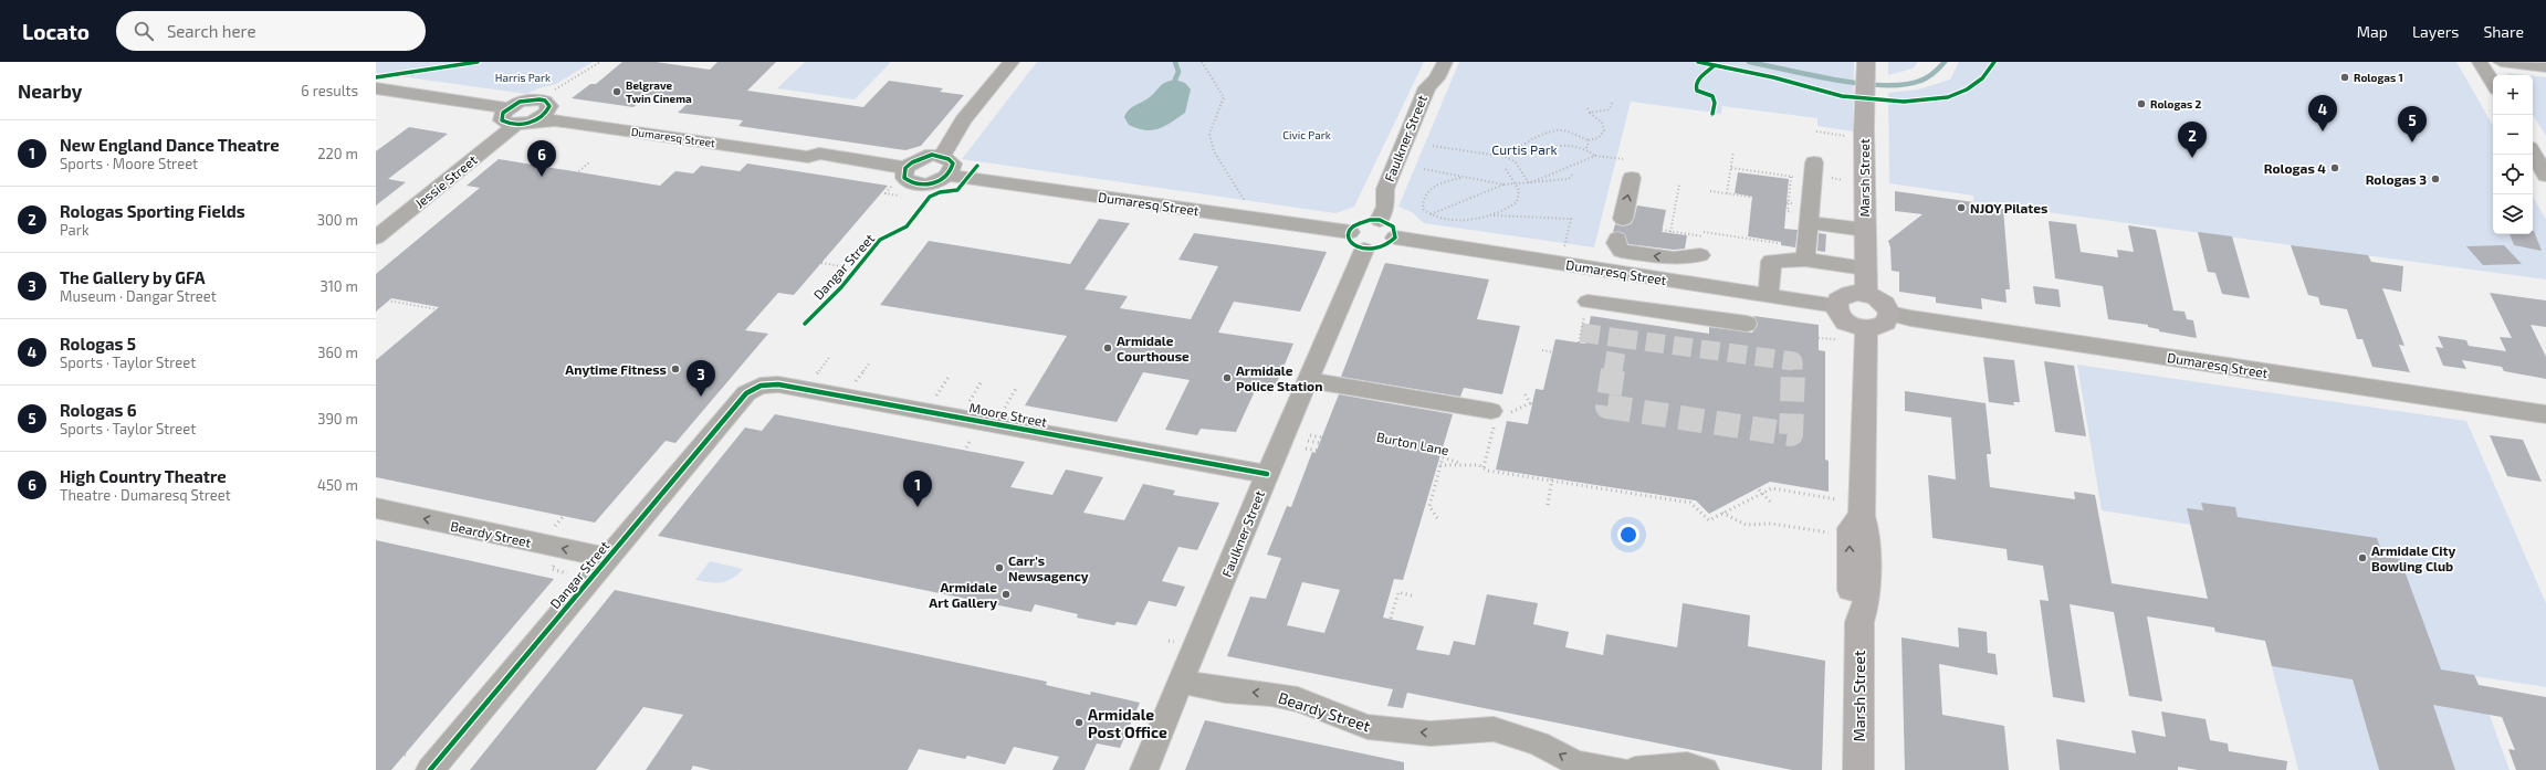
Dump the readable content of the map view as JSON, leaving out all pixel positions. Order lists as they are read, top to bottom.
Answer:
{
  "streets": {
    "main road": ["Marsh Street"],
    "street": [
      "Dumaresq Street",
      "Faulkner Street",
      "Jessie Street",
      "Dangar Street",
      "Moore Street",
      "Beardy Street"
    ],
    "path": ["Burton Lane"]
  },
  "crossings": [
    ["Dumaresq Street", "Faulkner Street"],
    ["Dumaresq Street", "Marsh Street"],
    ["Dumaresq Street", "Jessie Street"],
    ["Faulkner Street", "Moore Street"],
    ["Faulkner Street", "Beardy Street"],
    ["Dangar Street", "Moore Street"],
    ["Dangar Street", "Beardy Street"]
  ],
  "one_way": ["Beardy Street"],
  "parks": ["Harris Park", "Civic Park", "Curtis Park"],
  "places": [
    "Rologas 1",
    "Belgrave Twin Cinema",
    "Rologas 2",
    "Rologas 4",
    "Rologas 3",
    "NJOY Pilates",
    "Armidale Courthouse",
    "Anytime Fitness",
    "Armidale Police Station",
    "Armidale City Bowling Club",
    "Carr's Newsagency",
    "Armidale Art Gallery",
    "Armidale Post Office"
  ],
  "page": {
    "header": "Locato",
    "search": "Search here",
    "nav": ["Map", "Layers", "Share"],
    "heading": ["Nearby", "6 results"],
    "map_buttons": ["+", "−"],
    "pins": [
      "4",
      "5",
      "2",
      "6",
      "3",
      "1"
    ],
    "list": [
      {
        "mark": "1",
        "name": "New England Dance Theatre",
        "note": "Sports · Moore Street",
        "value": "220 m"
      },
      {
        "mark": "2",
        "name": "Rologas Sporting Fields",
        "note": "Park",
        "value": "300 m"
      },
      {
        "mark": "3",
        "name": "The Gallery by GFA",
        "note": "Museum · Dangar Street",
        "value": "310 m"
      },
      {
        "mark": "4",
        "name": "Rologas 5",
        "note": "Sports · Taylor Street",
        "value": "360 m"
      },
      {
        "mark": "5",
        "name": "Rologas 6",
        "note": "Sports · Taylor Street",
        "value": "390 m"
      },
      {
        "mark": "6",
        "name": "High Country Theatre",
        "note": "Theatre · Dumaresq Street",
        "value": "450 m"
      }
    ]
  }
}
